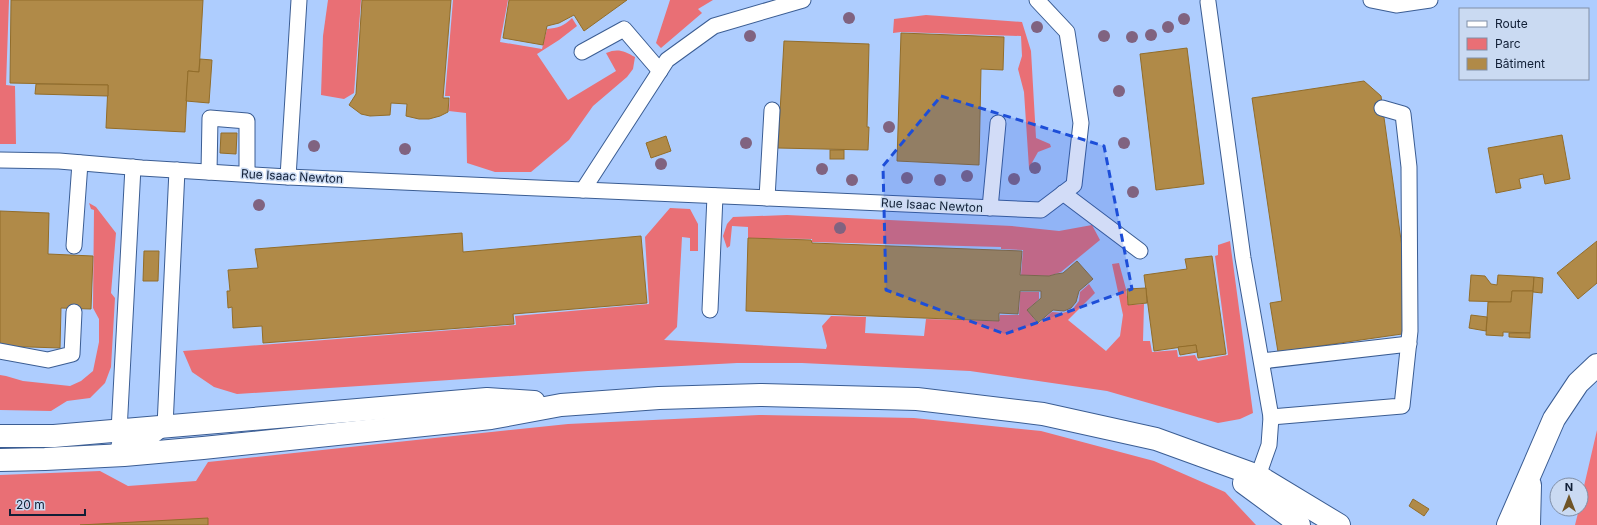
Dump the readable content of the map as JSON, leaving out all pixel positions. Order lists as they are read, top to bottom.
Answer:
{
  "streets": {
    "lane": ["Rue Isaac Newton"]
  },
  "legend": ["Route", "Parc", "Bâtiment"],
  "scale_bar": "20 m",
  "north": "top"
}
